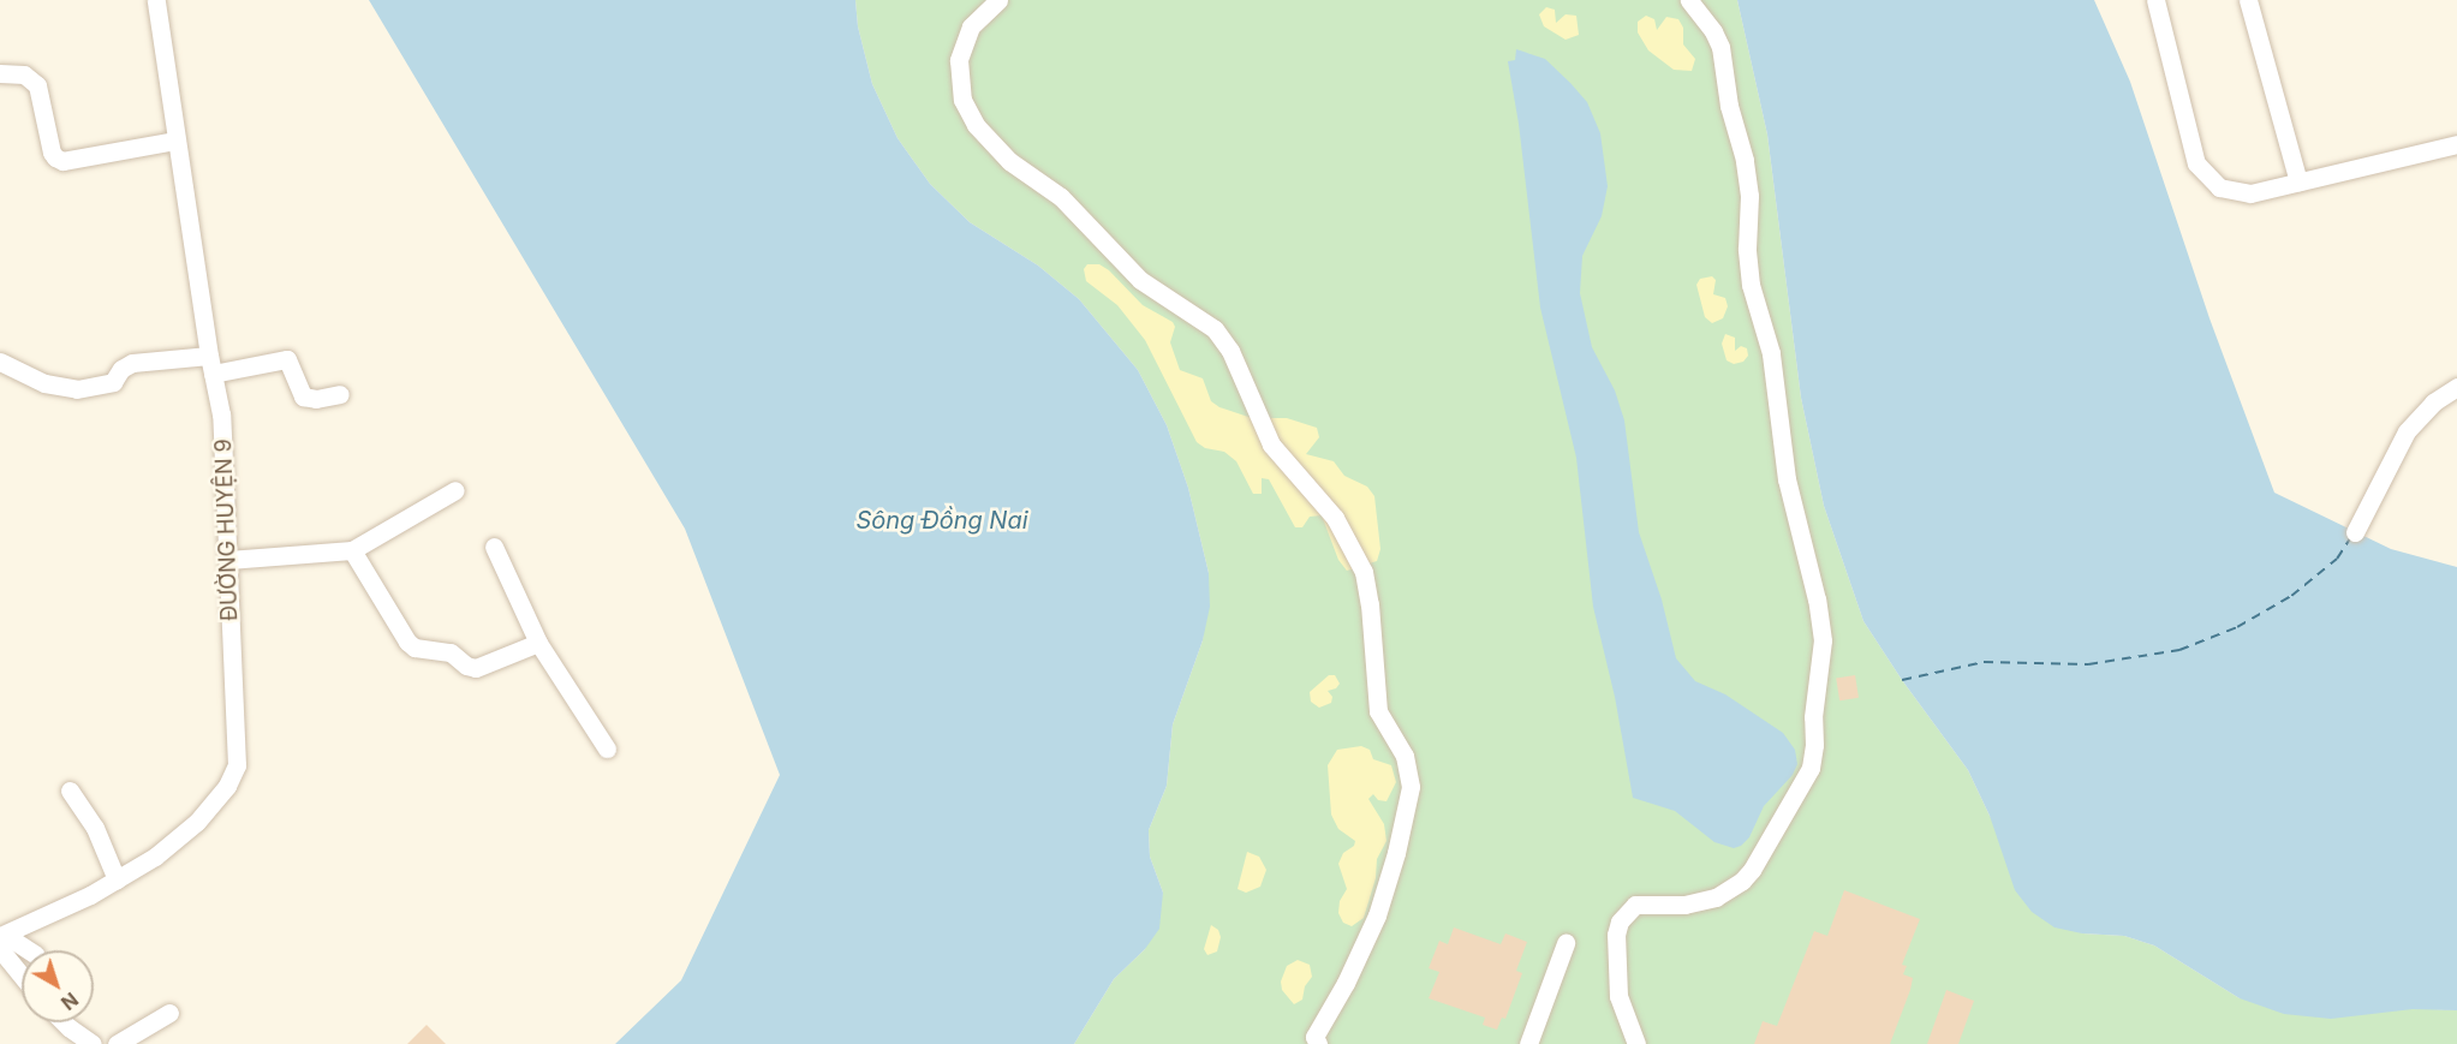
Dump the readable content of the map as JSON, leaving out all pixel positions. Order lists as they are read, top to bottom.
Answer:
{
  "streets": {
    "street": ["ĐƯỜNG HUYỆN 9"]
  },
  "water": ["Sông Đồng Nai"],
  "north": "bottom right"
}
